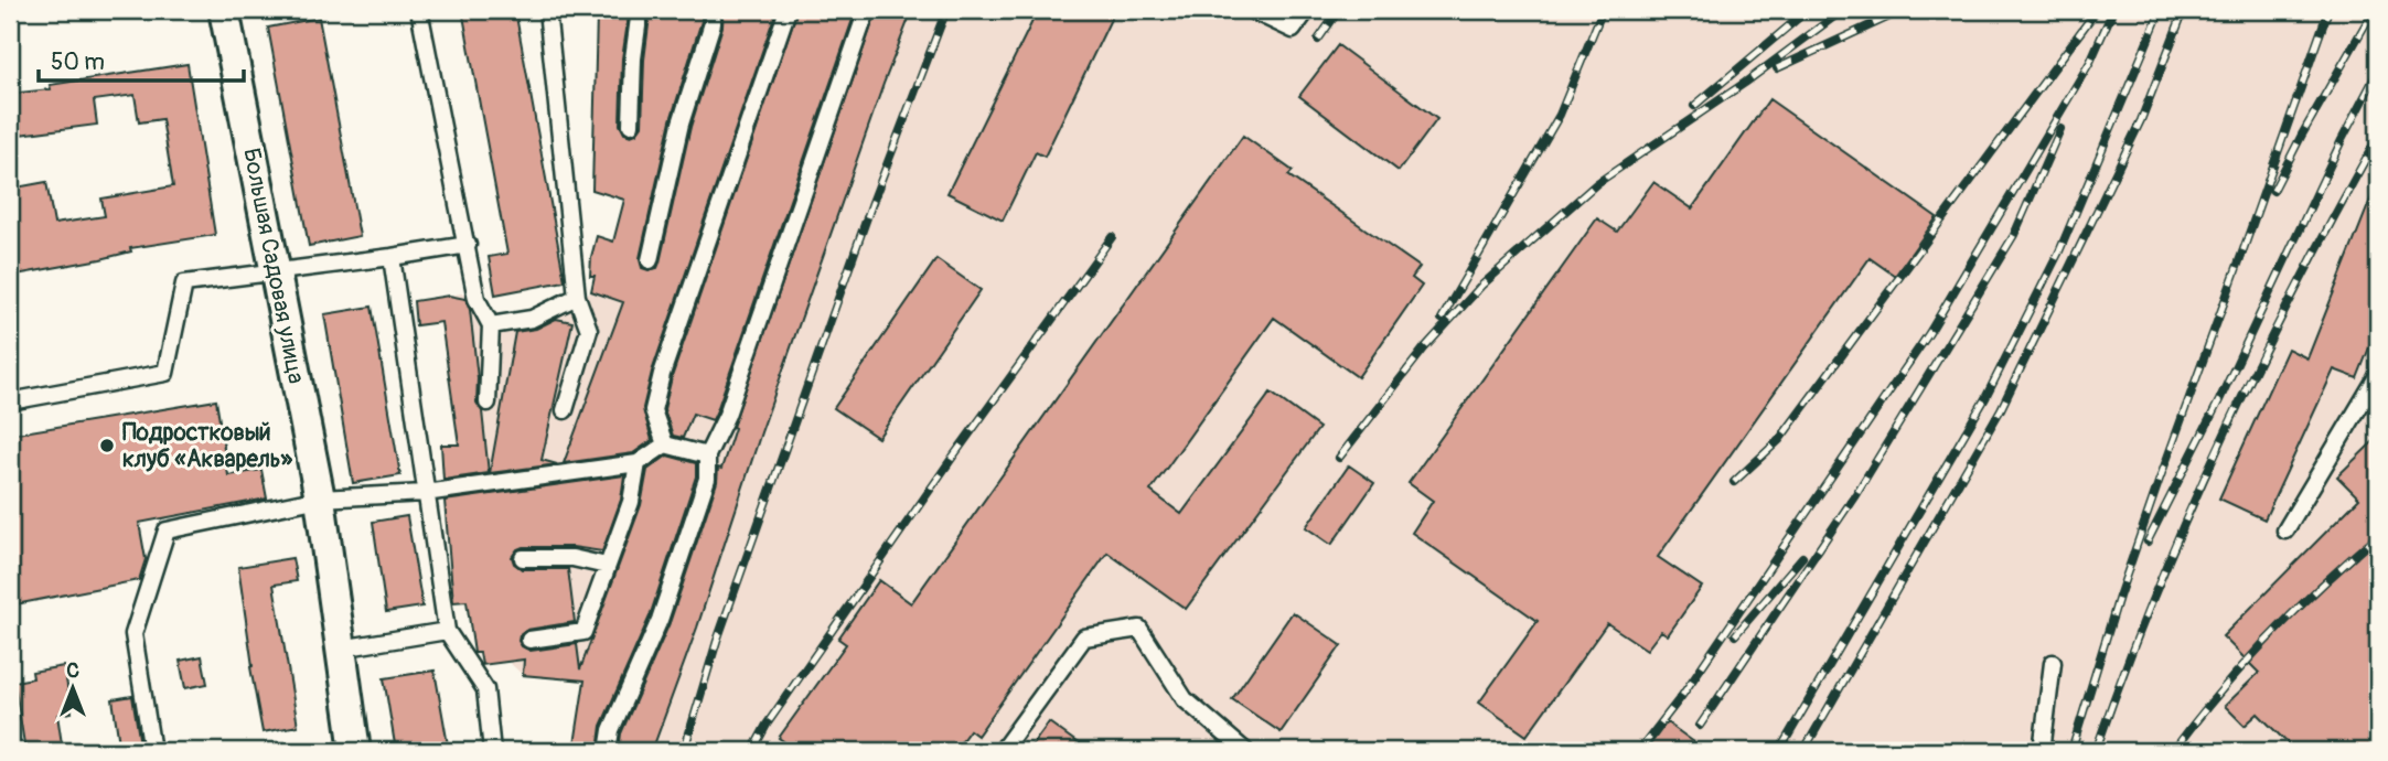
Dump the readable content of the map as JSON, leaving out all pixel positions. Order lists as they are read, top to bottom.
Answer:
{
  "streets": {
    "street": ["Большая Садовая улица"]
  },
  "places": ["Подростковый клуб «Акварель»"],
  "scale_bar": "50 m",
  "north": "top"
}
